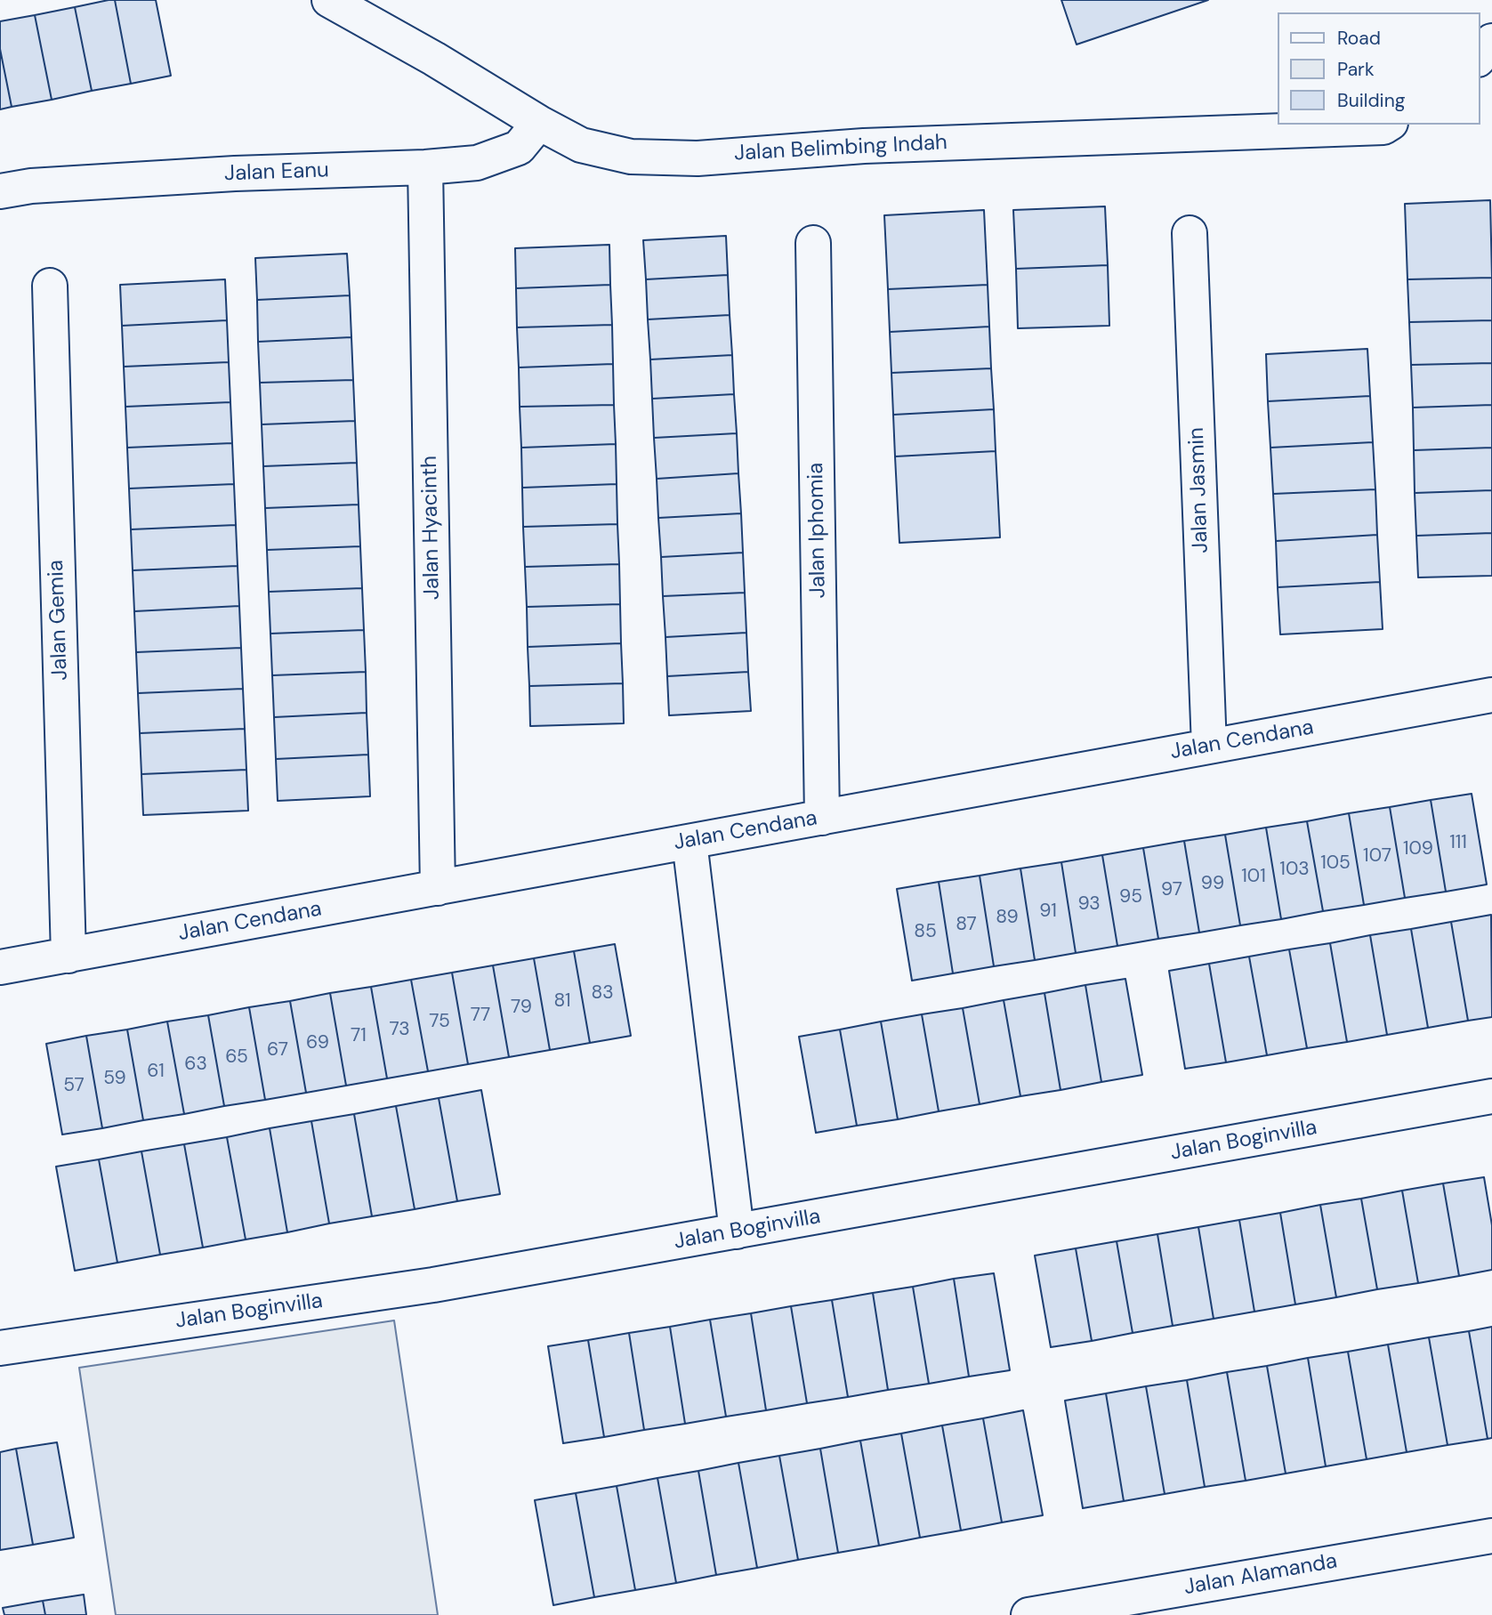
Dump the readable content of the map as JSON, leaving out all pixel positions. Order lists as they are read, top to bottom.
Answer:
{
  "streets": {
    "street": [
      "Jalan Belimbing Indah",
      "Jalan Eanu",
      "Jalan Jasmin",
      "Jalan Hyacinth",
      "Jalan Iphomia",
      "Jalan Gemia",
      "Jalan Cendana",
      "Jalan Boginvilla",
      "Jalan Alamanda"
    ]
  },
  "crossings": [
    ["Jalan Belimbing Indah", "Jalan Eanu"],
    ["Jalan Eanu", "Jalan Hyacinth"],
    ["Jalan Jasmin", "Jalan Cendana"],
    ["Jalan Hyacinth", "Jalan Cendana"],
    ["Jalan Iphomia", "Jalan Cendana"],
    ["Jalan Gemia", "Jalan Cendana"]
  ],
  "house_numbers": [
    "111",
    "109",
    "107",
    "105",
    "103",
    "101",
    "99",
    "97",
    "95",
    "93",
    "91",
    "89",
    "87",
    "85",
    "83",
    "81",
    "79",
    "77",
    "75",
    "73",
    "71",
    "69",
    "67",
    "65",
    "63",
    "61",
    "59",
    "57"
  ],
  "legend": ["Road", "Park", "Building"]
}
